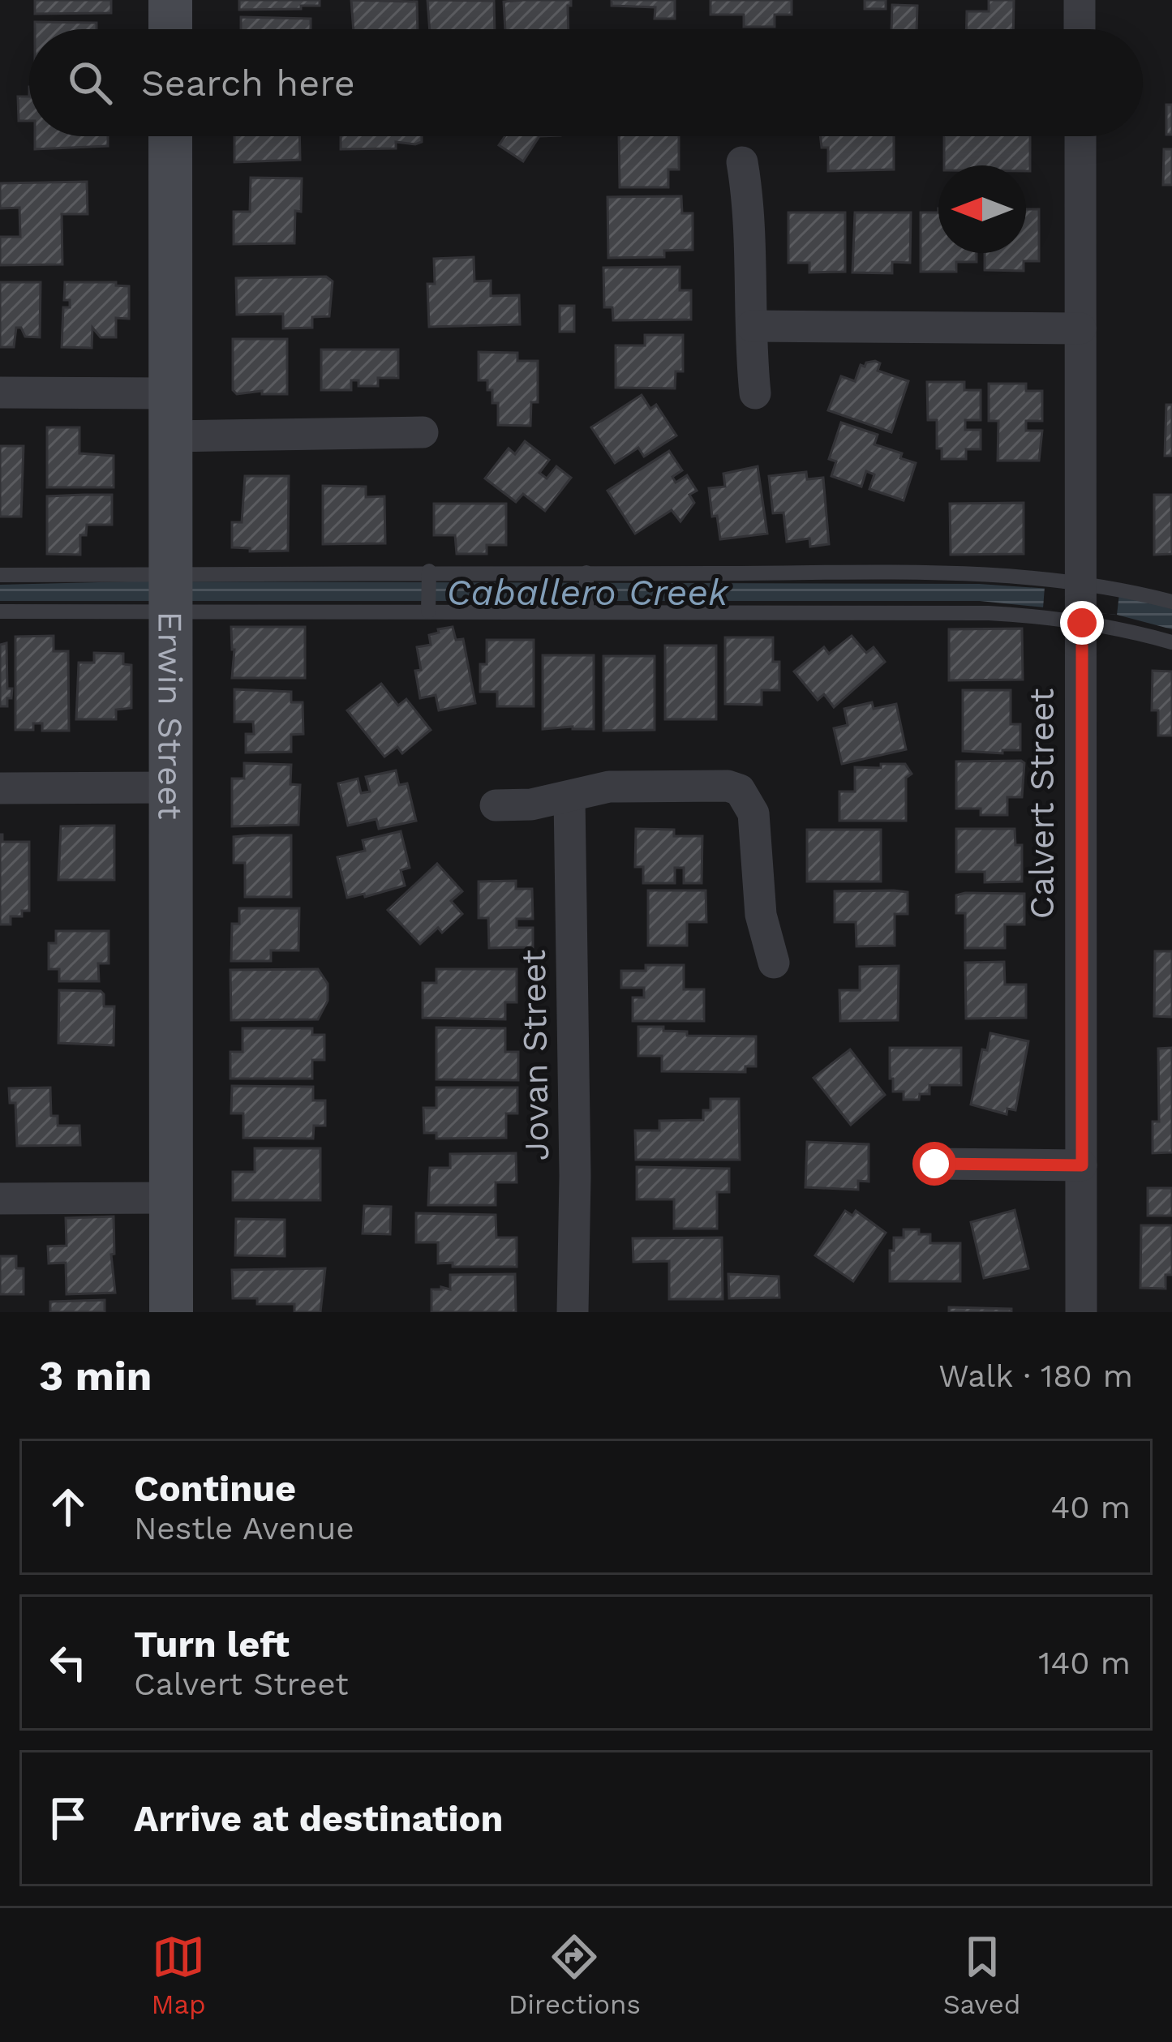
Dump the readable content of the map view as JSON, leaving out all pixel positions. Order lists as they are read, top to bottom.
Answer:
{
  "streets": {
    "street": ["Erwin Street", "Calvert Street", "Jovan Street"]
  },
  "water": ["Caballero Creek"],
  "north": "left",
  "page": {
    "search": "Search here",
    "heading": ["3 min", "Walk · 180 m"],
    "list": [
      ["Continue", "Nestle Avenue", "40 m"],
      ["Turn left", "Calvert Street", "140 m"],
      "Arrive at destination"
    ],
    "nav": ["Map", "Directions", "Saved"]
  }
}
